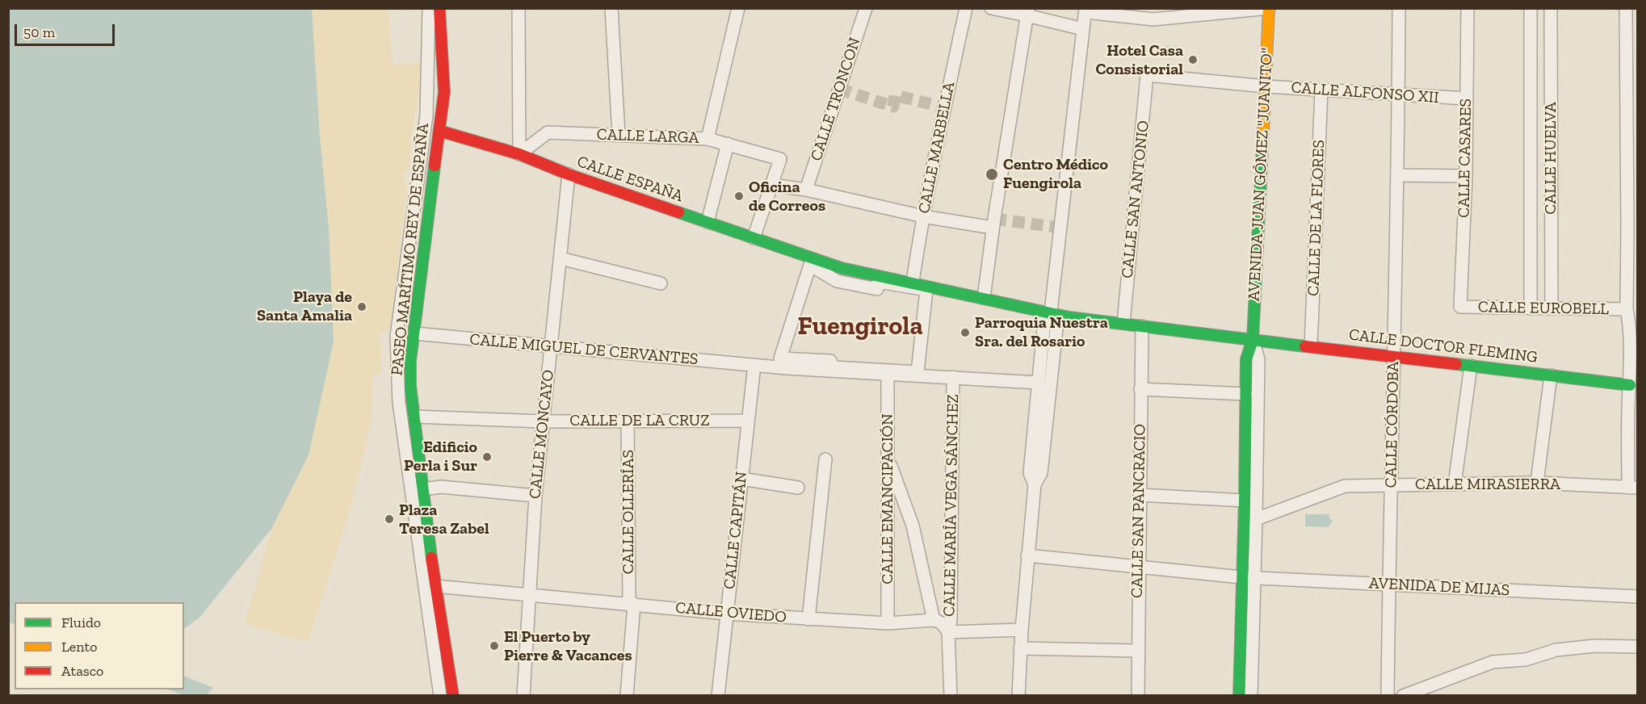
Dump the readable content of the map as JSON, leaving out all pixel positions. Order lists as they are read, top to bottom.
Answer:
{
  "streets": {
    "street": [
      "CALLE ALFONSO XII",
      "CALLE TRONCON",
      "CALLE LARGA",
      "CALLE MARBELLA",
      "CALLE CASARES",
      "CALLE HUELVA",
      "AVENIDA JUAN GÓMEZ \"JUANITO\"",
      "CALLE ESPAÑA",
      "CALLE SAN ANTONIO",
      "CALLE DE LA FLORES",
      "PASEO MARÍTIMO REY DE ESPAÑA",
      "CALLE EUROBELL",
      "CALLE DOCTOR FLEMING",
      "CALLE MIGUEL DE CERVANTES",
      "CALLE DE LA CRUZ",
      "CALLE CÓRDOBA",
      "CALLE MONCAYO",
      "CALLE MIRASIERRA",
      "CALLE EMANCIPACIÓN",
      "CALLE MARÍA VEGA SÁNCHEZ",
      "CALLE SAN PANCRACIO",
      "CALLE OLLERÍAS",
      "CALLE CAPITÁN",
      "AVENIDA DE MIJAS",
      "CALLE OVIEDO"
    ]
  },
  "crossings": [
    ["CALLE ALFONSO XII", "CALLE CASARES"],
    ["CALLE ALFONSO XII", "AVENIDA JUAN GÓMEZ \"JUANITO\""],
    ["CALLE ALFONSO XII", "CALLE SAN ANTONIO"],
    ["CALLE ALFONSO XII", "CALLE DE LA FLORES"],
    ["CALLE ALFONSO XII", "CALLE CÓRDOBA"],
    ["CALLE LARGA", "CALLE ESPAÑA"],
    ["CALLE MARBELLA", "CALLE ESPAÑA"],
    ["CALLE CASARES", "CALLE EUROBELL"],
    ["CALLE HUELVA", "CALLE EUROBELL"],
    ["AVENIDA JUAN GÓMEZ \"JUANITO\"", "CALLE DOCTOR FLEMING"],
    ["AVENIDA JUAN GÓMEZ \"JUANITO\"", "CALLE MIRASIERRA"],
    ["AVENIDA JUAN GÓMEZ \"JUANITO\"", "AVENIDA DE MIJAS"],
    ["CALLE ESPAÑA", "PASEO MARÍTIMO REY DE ESPAÑA"],
    ["CALLE ESPAÑA", "CALLE DOCTOR FLEMING"],
    ["CALLE ESPAÑA", "CALLE MONCAYO"],
    ["CALLE SAN ANTONIO", "CALLE DOCTOR FLEMING"],
    ["CALLE DE LA FLORES", "CALLE DOCTOR FLEMING"],
    ["PASEO MARÍTIMO REY DE ESPAÑA", "CALLE MIGUEL DE CERVANTES"],
    ["PASEO MARÍTIMO REY DE ESPAÑA", "CALLE DE LA CRUZ"],
    ["PASEO MARÍTIMO REY DE ESPAÑA", "CALLE OVIEDO"],
    ["CALLE DOCTOR FLEMING", "CALLE CÓRDOBA"],
    ["CALLE DOCTOR FLEMING", "CALLE SAN PANCRACIO"],
    ["CALLE MIGUEL DE CERVANTES", "CALLE MONCAYO"],
    ["CALLE MIGUEL DE CERVANTES", "CALLE EMANCIPACIÓN"],
    ["CALLE MIGUEL DE CERVANTES", "CALLE MARÍA VEGA SÁNCHEZ"],
    ["CALLE MIGUEL DE CERVANTES", "CALLE CAPITÁN"],
    ["CALLE DE LA CRUZ", "CALLE MONCAYO"],
    ["CALLE DE LA CRUZ", "CALLE OLLERÍAS"],
    ["CALLE DE LA CRUZ", "CALLE CAPITÁN"],
    ["CALLE CÓRDOBA", "CALLE MIRASIERRA"],
    ["CALLE CÓRDOBA", "AVENIDA DE MIJAS"],
    ["CALLE MONCAYO", "CALLE OVIEDO"],
    ["CALLE EMANCIPACIÓN", "CALLE OVIEDO"],
    ["CALLE SAN PANCRACIO", "AVENIDA DE MIJAS"],
    ["CALLE OLLERÍAS", "CALLE OVIEDO"],
    ["CALLE CAPITÁN", "CALLE OVIEDO"]
  ],
  "districts": ["Fuengirola"],
  "places": [
    "Hotel Casa Consistorial",
    "Centro Médico Fuengirola",
    "Oficina de Correos",
    "Playa de Santa Amalia",
    "Parroquia Nuestra Sra. del Rosario",
    "Edificio Perla i Sur",
    "Plaza Teresa Zabel",
    "El Puerto by Pierre & Vacances"
  ],
  "legend": ["Fluido", "Lento", "Atasco"],
  "scale_bar": "50 m"
}
